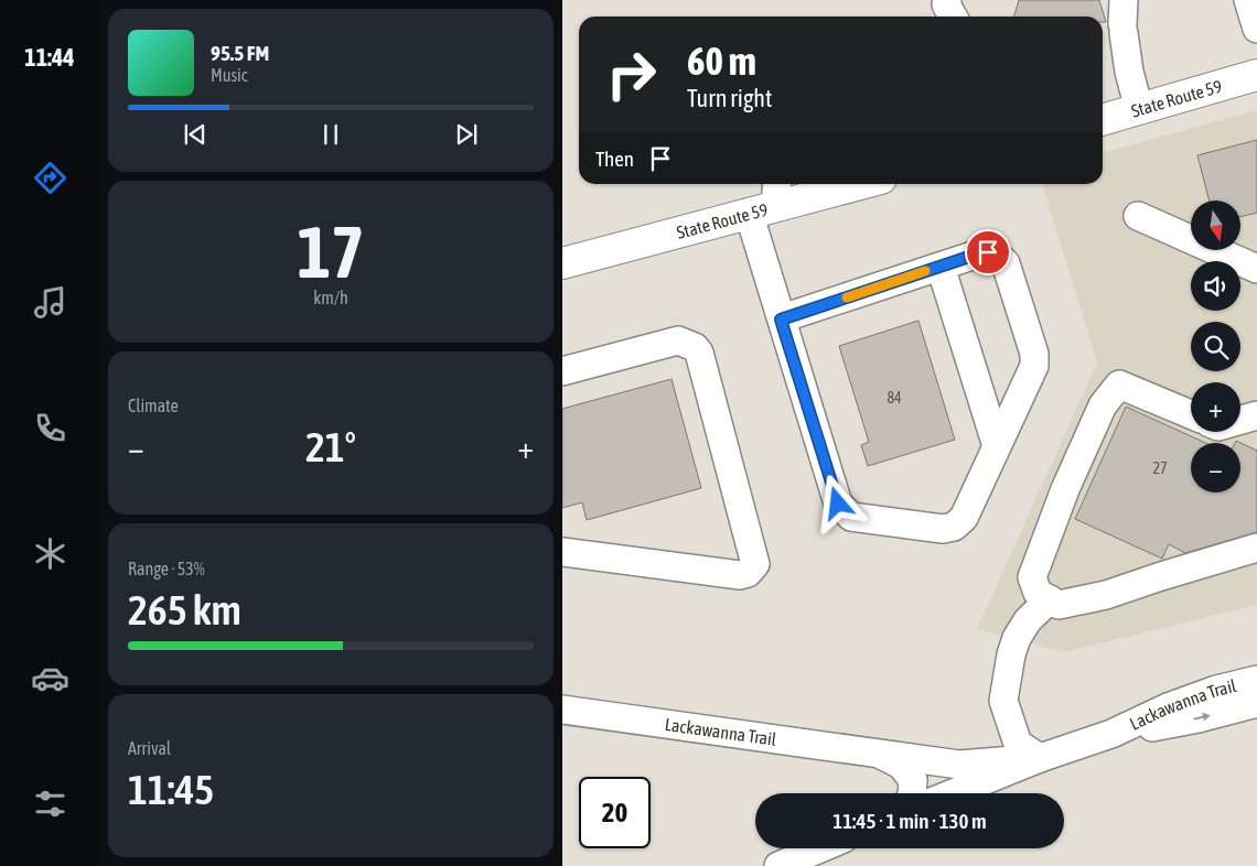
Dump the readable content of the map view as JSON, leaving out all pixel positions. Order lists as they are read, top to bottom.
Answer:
{
  "streets": {
    "main road": ["State Route 59"],
    "street": ["Lackawanna Trail"]
  },
  "house_numbers": ["84", "27"],
  "north": "bottom",
  "page": {
    "tabs": "11:44",
    "turn": ["60 m", "Turn right"],
    "song": ["95.5 FM", "Music"],
    "then": "Then",
    "tile": [
      ["17", "km/h"],
      "Climate",
      ["Range · 53%", "265 km"],
      ["Arrival", "11:45"]
    ],
    "map_buttons": ["+", "−"],
    "heat": ["−", "21°", "+"],
    "limit": "20",
    "trip": "11:45 · 1 min · 130 m"
  }
}
